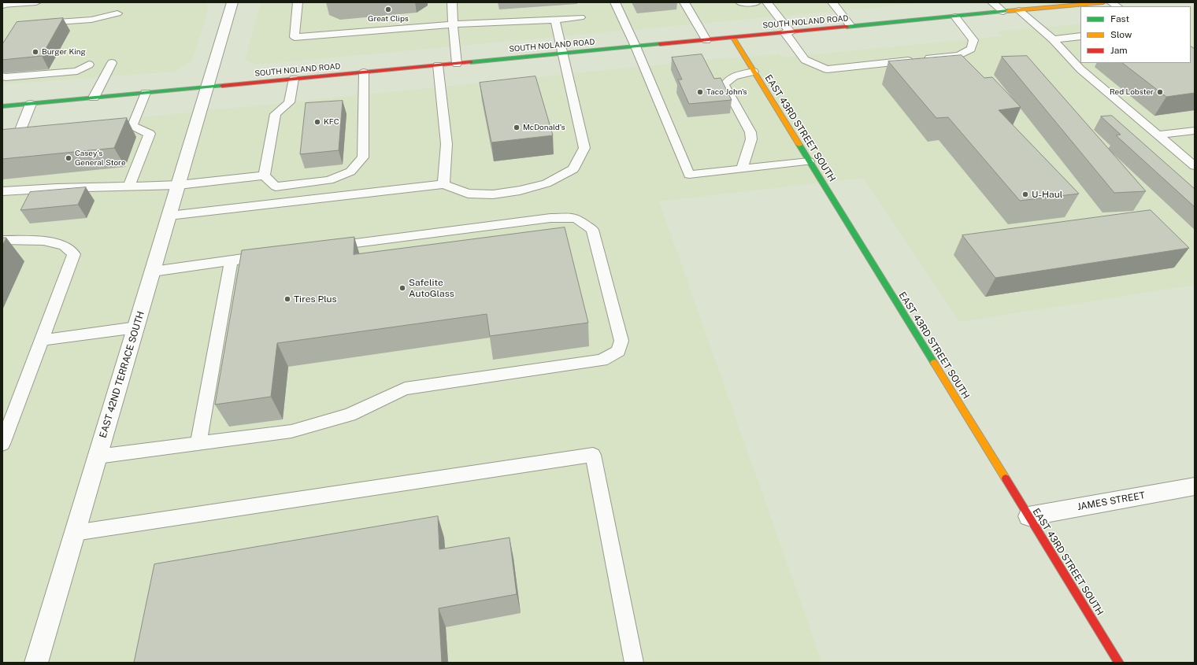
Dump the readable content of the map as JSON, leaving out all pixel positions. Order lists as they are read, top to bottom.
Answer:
{
  "streets": {
    "main road": ["SOUTH NOLAND ROAD", "EAST 43RD STREET SOUTH"],
    "street": ["EAST 42ND TERRACE SOUTH", "JAMES STREET"]
  },
  "crossings": [
    ["SOUTH NOLAND ROAD", "EAST 43RD STREET SOUTH"],
    ["SOUTH NOLAND ROAD", "EAST 42ND TERRACE SOUTH"],
    ["EAST 43RD STREET SOUTH", "JAMES STREET"]
  ],
  "places": [
    "Great Clips",
    "Burger King",
    "Taco John's",
    "Red Lobster",
    "KFC",
    "McDonald's",
    "Casey's General Store",
    "U-Haul",
    "Safelite AutoGlass",
    "Tires Plus"
  ],
  "legend": ["Fast", "Slow", "Jam"]
}
